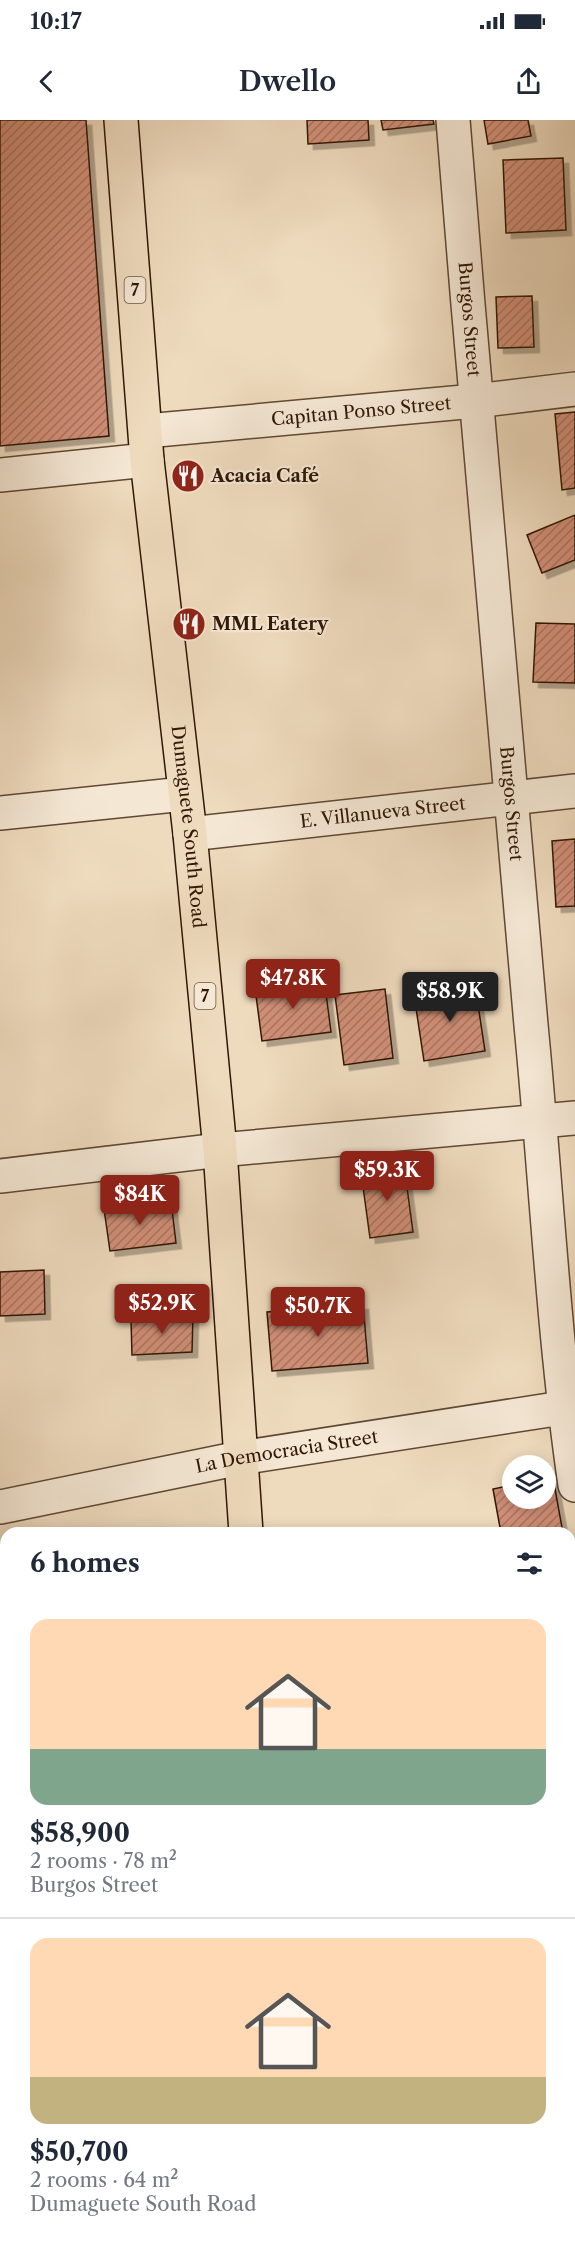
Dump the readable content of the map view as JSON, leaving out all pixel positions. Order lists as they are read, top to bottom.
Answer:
{
  "streets": {
    "highway": ["7", "Dumaguete South Road"],
    "street": [
      "Burgos Street",
      "Capitan Ponso Street",
      "E. Villanueva Street",
      "La Democracia Street"
    ]
  },
  "crossings": [
    ["Burgos Street", "Capitan Ponso Street"],
    ["Burgos Street", "E. Villanueva Street"],
    ["Burgos Street", "La Democracia Street"],
    ["Capitan Ponso Street", "Dumaguete South Road"],
    ["E. Villanueva Street", "Dumaguete South Road"],
    ["Dumaguete South Road", "La Democracia Street"]
  ],
  "places": {
    "restaurant": ["Acacia Café", "MML Eatery"]
  },
  "page": {
    "status": "10:17",
    "header": "Dwello",
    "price": [
      "$47.8K",
      "$58.9K",
      "$59.3K",
      "$84K",
      "$52.9K",
      "$50.7K"
    ],
    "heading": "6 homes",
    "list": [
      {
        "name": "$58,900",
        "note": "2 rooms · 78 m² · Burgos Street"
      },
      {
        "name": "$50,700",
        "note": "2 rooms · 64 m² · Dumaguete South Road"
      }
    ]
  }
}
